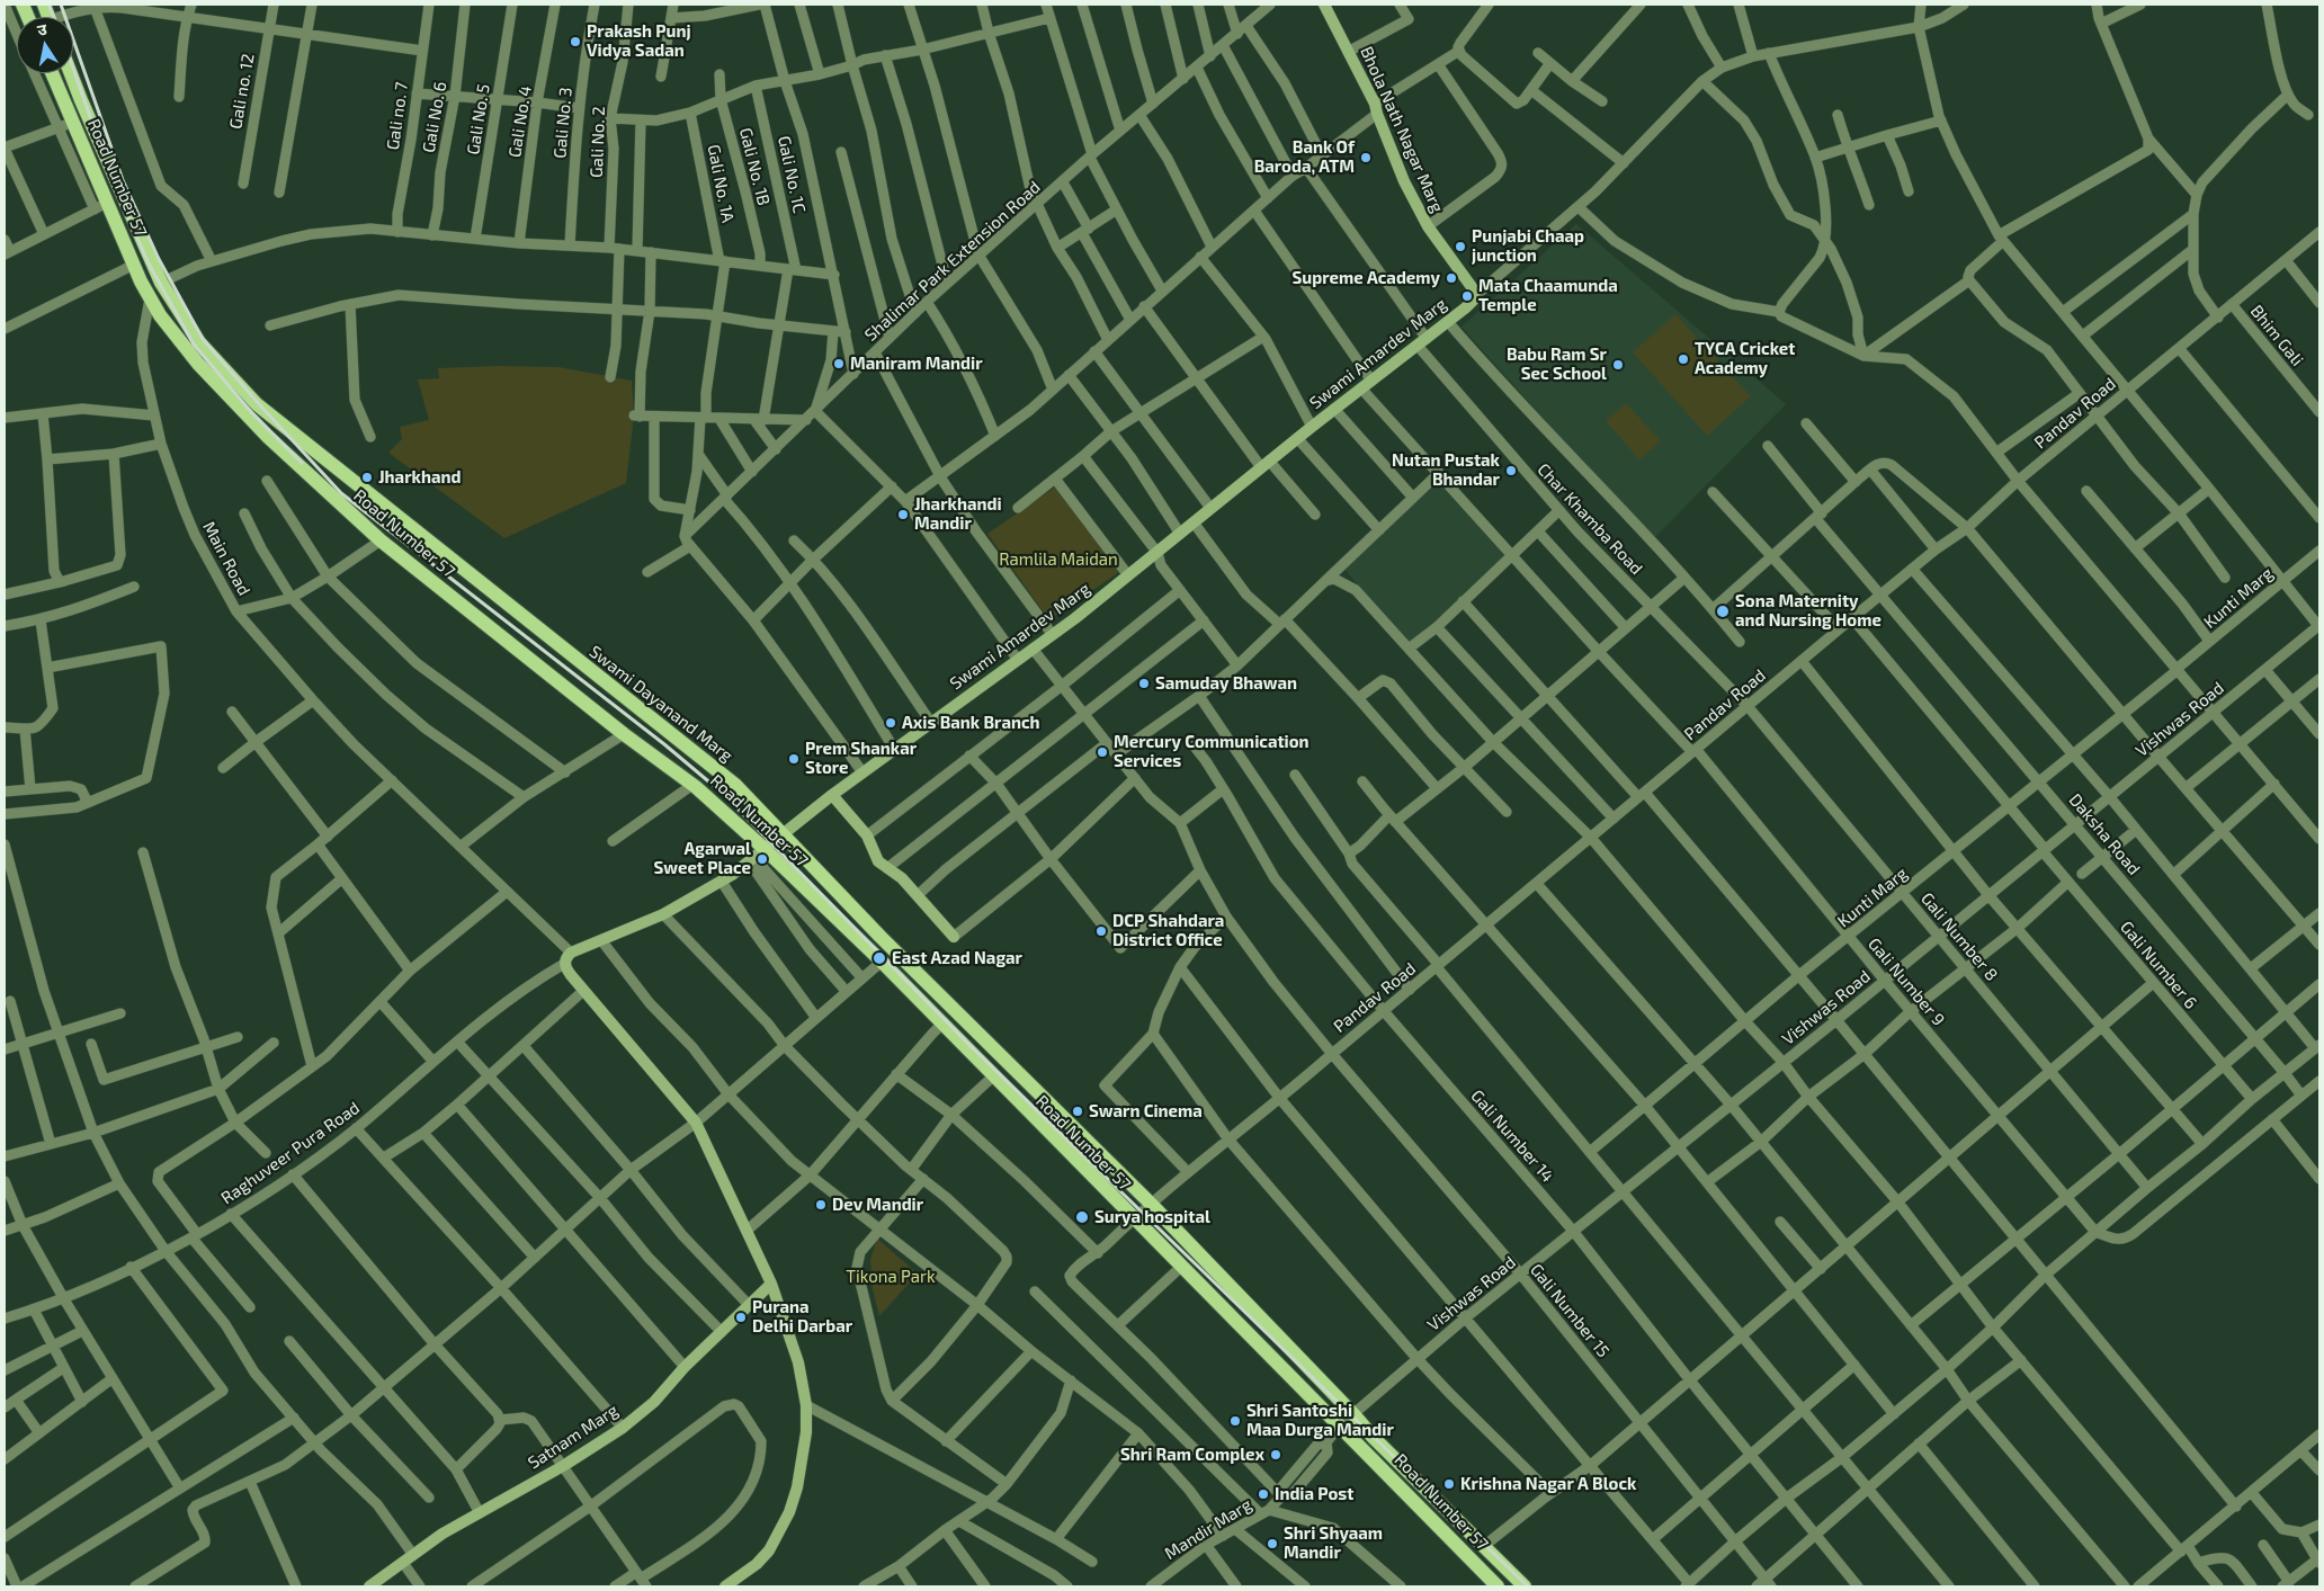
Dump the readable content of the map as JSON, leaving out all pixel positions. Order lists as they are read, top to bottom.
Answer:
{
  "streets": {
    "main road": ["Road Number 57", "Swami Dayanand Marg"],
    "street": [
      "Gali no. 12",
      "Gali no. 7",
      "Gali No. 6",
      "Gali No. 5",
      "Gali No. 4",
      "Gali No. 3",
      "Bhola Nath Nagar Marg",
      "Gali No. 2",
      "Gali No. 1B",
      "Gali No. 1C",
      "Gali No. 1A",
      "Shalimar Park Extension Road",
      "Bhim Gali",
      "Swami Amardev Marg",
      "Pandav Road",
      "Char Khamba Road",
      "Main Road",
      "Kunti Marg",
      "Vishwas Road",
      "Daksha Road",
      "Gali Number 8",
      "Gali Number 6",
      "Gali Number 9",
      "Gali Number 14",
      "Raghuveer Pura Road",
      "Gali Number 15",
      "Satnam Marg",
      "Mandir Marg"
    ]
  },
  "crossings": [
    ["Bhola Nath Nagar Marg", "Swami Amardev Marg"],
    ["Road Number 57", "Swami Amardev Marg"],
    ["Road Number 57", "Pandav Road"],
    ["Road Number 57", "Main Road"],
    ["Road Number 57", "Swami Dayanand Marg"],
    ["Road Number 57", "Vishwas Road"],
    ["Road Number 57", "Mandir Marg"],
    ["Gali No. 1A", "Shalimar Park Extension Road"],
    ["Bhim Gali", "Pandav Road"],
    ["Swami Amardev Marg", "Char Khamba Road"],
    ["Swami Amardev Marg", "Swami Dayanand Marg"],
    ["Swami Amardev Marg", "Gali Number 9"],
    ["Pandav Road", "Char Khamba Road"],
    ["Pandav Road", "Swami Dayanand Marg"],
    ["Pandav Road", "Daksha Road"],
    ["Pandav Road", "Gali Number 8"],
    ["Pandav Road", "Gali Number 6"],
    ["Pandav Road", "Gali Number 9"],
    ["Pandav Road", "Gali Number 14"],
    ["Pandav Road", "Gali Number 15"],
    ["Char Khamba Road", "Gali Number 8"],
    ["Kunti Marg", "Daksha Road"],
    ["Kunti Marg", "Gali Number 8"],
    ["Kunti Marg", "Gali Number 6"],
    ["Kunti Marg", "Gali Number 9"],
    ["Vishwas Road", "Daksha Road"],
    ["Vishwas Road", "Gali Number 8"],
    ["Vishwas Road", "Gali Number 6"],
    ["Vishwas Road", "Gali Number 9"],
    ["Vishwas Road", "Gali Number 14"],
    ["Vishwas Road", "Gali Number 15"],
    ["Vishwas Road", "Mandir Marg"]
  ],
  "parks": ["Ramlila Maidan", "Tikona Park"],
  "places": [
    "Prakash Punj Vidya Sadan",
    "Bank Of Baroda, ATM",
    "Punjabi Chaap junction",
    "Supreme Academy",
    "Mata Chaamunda Temple",
    "TYCA Cricket Academy",
    "Maniram Mandir",
    "Babu Ram Sr Sec School",
    "Nutan Pustak Bhandar",
    "Jharkhand",
    "Jharkhandi Mandir",
    "Sona Maternity and Nursing Home",
    "Samuday Bhawan",
    "Axis Bank Branch",
    "Mercury Communication Services",
    "Prem Shankar Store",
    "Agarwal Sweet Place",
    "DCP Shahdara District Office",
    "East Azad Nagar",
    "Swarn Cinema",
    "Dev Mandir",
    "Surya hospital",
    "Purana Delhi Darbar",
    "Shri Santoshi Maa Durga Mandir",
    "Shri Ram Complex",
    "Krishna Nagar A Block",
    "India Post",
    "Shri Shyaam Mandir"
  ],
  "north": "top"
}
